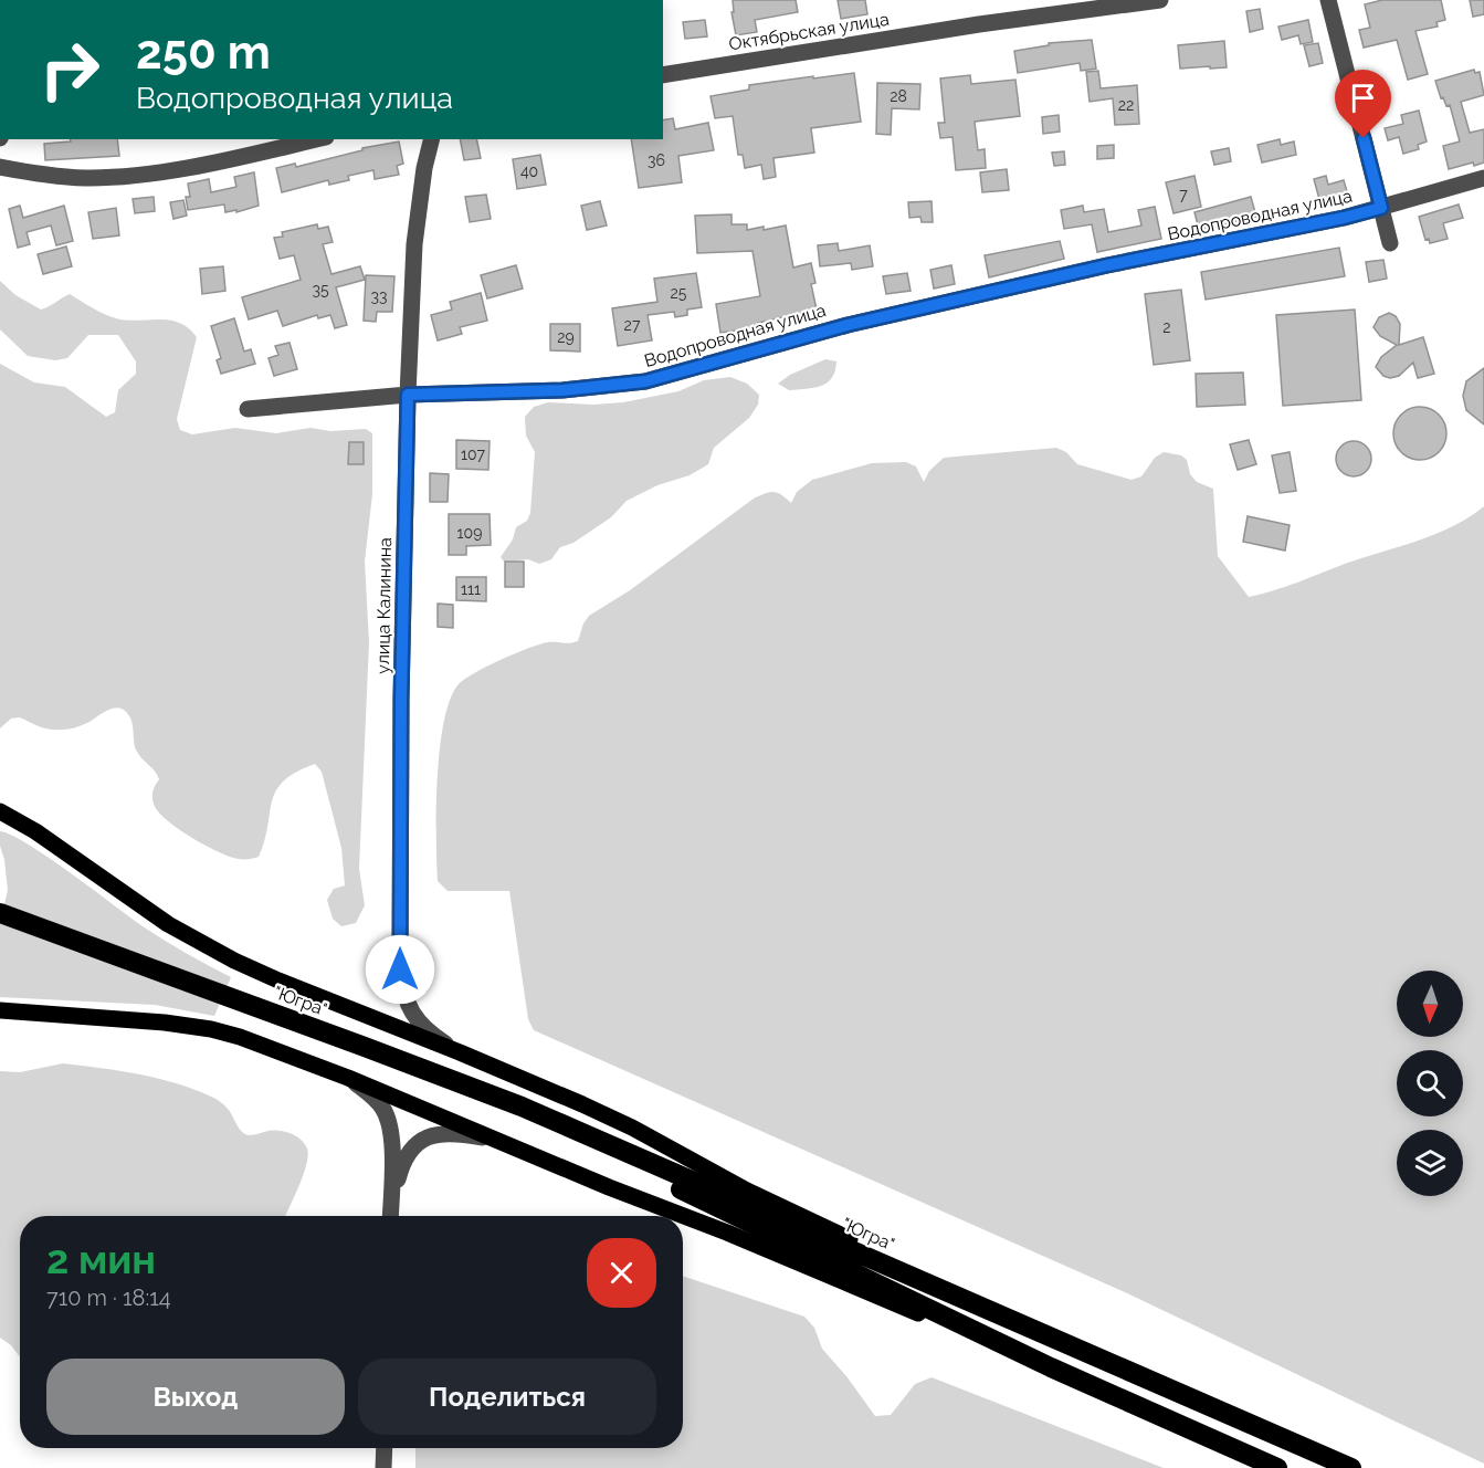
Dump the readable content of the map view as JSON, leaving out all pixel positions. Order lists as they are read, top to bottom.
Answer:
{
  "streets": {
    "highway": ["\"Югра\""],
    "street": ["Октябрьская улица", "Водопроводная улица", "улица Калинина"]
  },
  "crossings": [
    ["Водопроводная улица", "улица Калинина"]
  ],
  "house_numbers": [
    "28",
    "22",
    "36",
    "40",
    "7",
    "35",
    "25",
    "33",
    "27",
    "2",
    "29",
    "107",
    "109",
    "111"
  ],
  "north": "bottom",
  "page": {
    "turn": ["250 m", "Водопроводная улица"],
    "heading": ["2 мин", "710 m · 18:14"],
    "buttons": ["Выход", "Поделиться"]
  }
}
